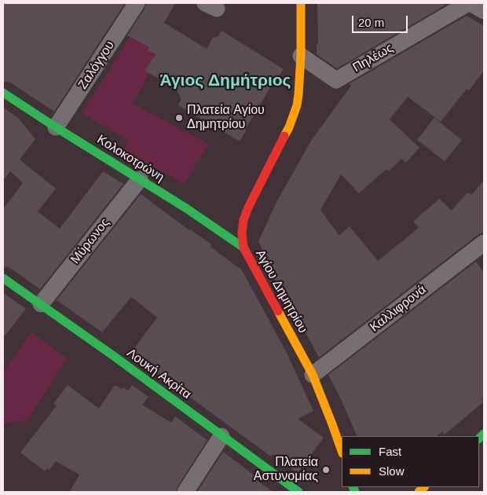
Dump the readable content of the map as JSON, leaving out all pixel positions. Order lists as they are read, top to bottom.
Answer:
{
  "streets": {
    "street": [
      "Πηλέως",
      "Ζαλόγγου",
      "Κολοκοτρώνη",
      "Μύρωνος",
      "Αγίου Δημητρίου",
      "Καλλιφρονά",
      "Λουκή Ακρίτα"
    ]
  },
  "crossings": [
    ["Πηλέως", "Αγίου Δημητρίου"],
    ["Ζαλόγγου", "Κολοκοτρώνη"],
    ["Κολοκοτρώνη", "Μύρωνος"],
    ["Κολοκοτρώνη", "Αγίου Δημητρίου"],
    ["Μύρωνος", "Λουκή Ακρίτα"],
    ["Αγίου Δημητρίου", "Καλλιφρονά"]
  ],
  "districts": ["Άγιος Δημήτριος"],
  "places": ["Πλατεία Αγίου Δημητρίου", "Πλατεία Αστυνομίας"],
  "legend": ["Fast", "Slow"],
  "scale_bar": "20 m"
}
